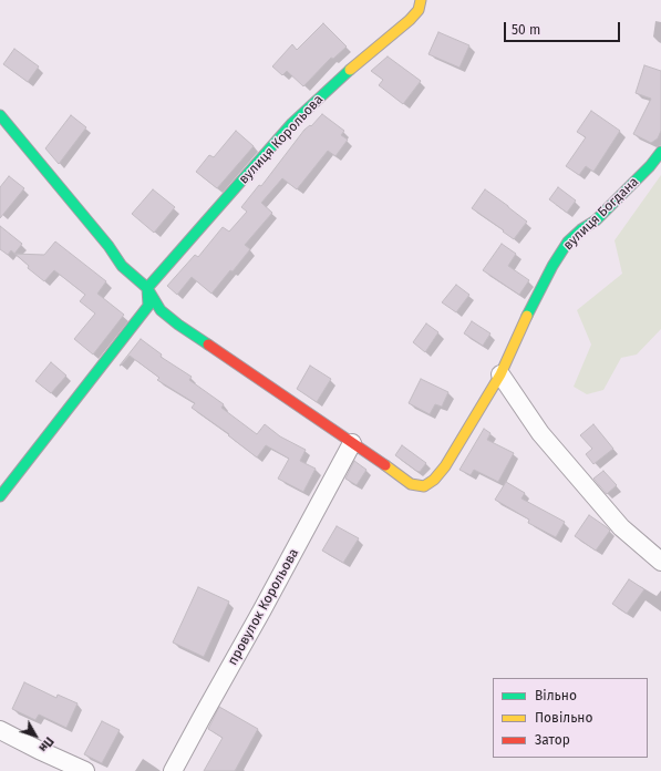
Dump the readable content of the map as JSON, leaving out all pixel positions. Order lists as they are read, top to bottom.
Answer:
{
  "streets": {
    "street": ["вулиця Корольова", "вулиця Богдана", "провулок Корольова"]
  },
  "crossings": [
    ["вулиця Богдана", "провулок Корольова"]
  ],
  "legend": ["Вільно", "Повільно", "Затор"],
  "scale_bar": "50 m",
  "north": "bottom right"
}
